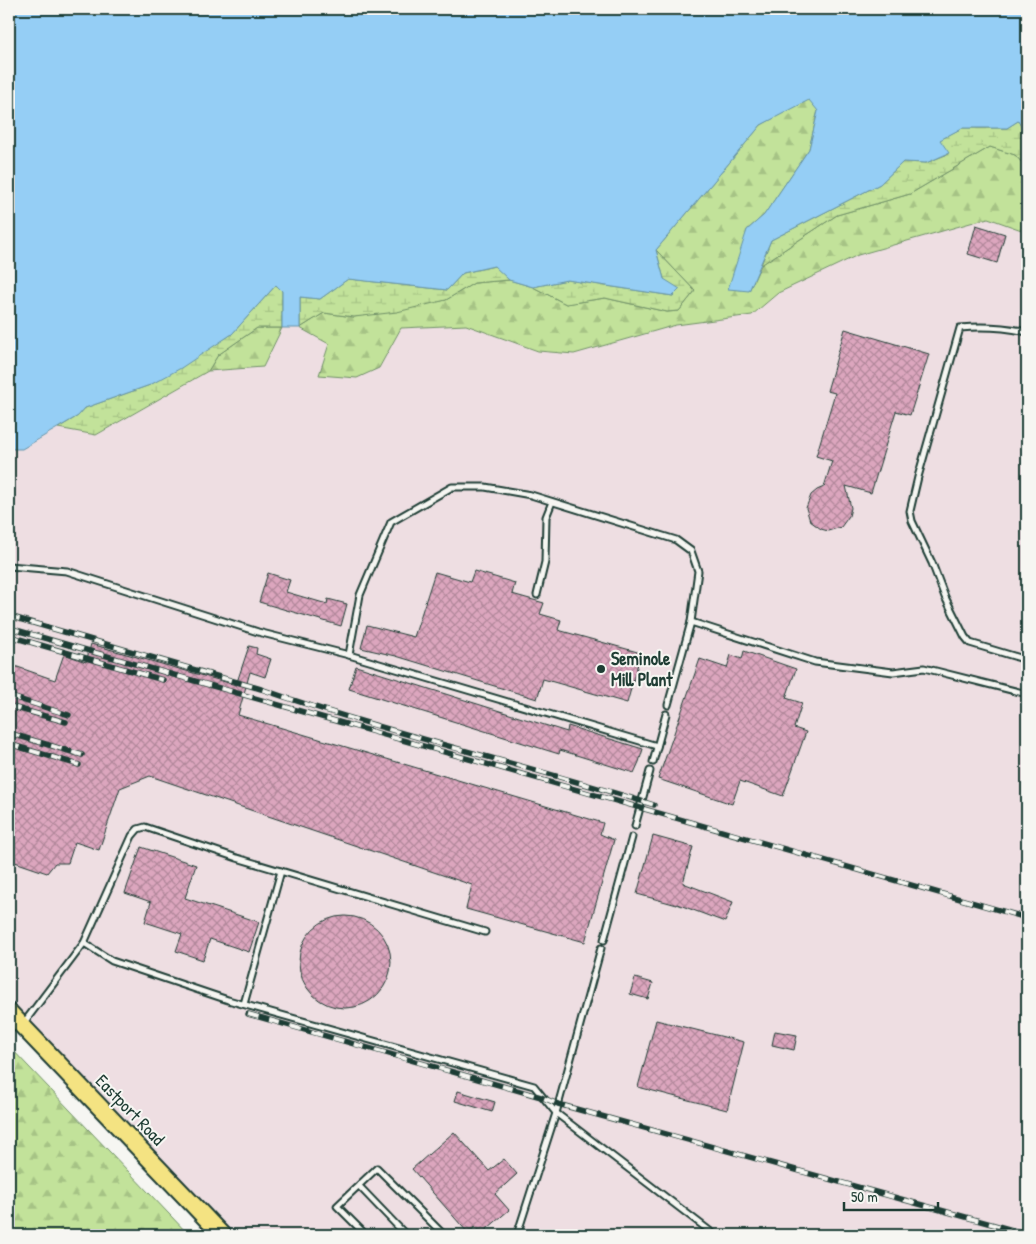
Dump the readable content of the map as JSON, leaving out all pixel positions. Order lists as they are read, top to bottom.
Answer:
{
  "streets": {
    "main road": ["Eastport Road"]
  },
  "places": ["Seminole Mill Plant"],
  "scale_bar": "50 m"
}
